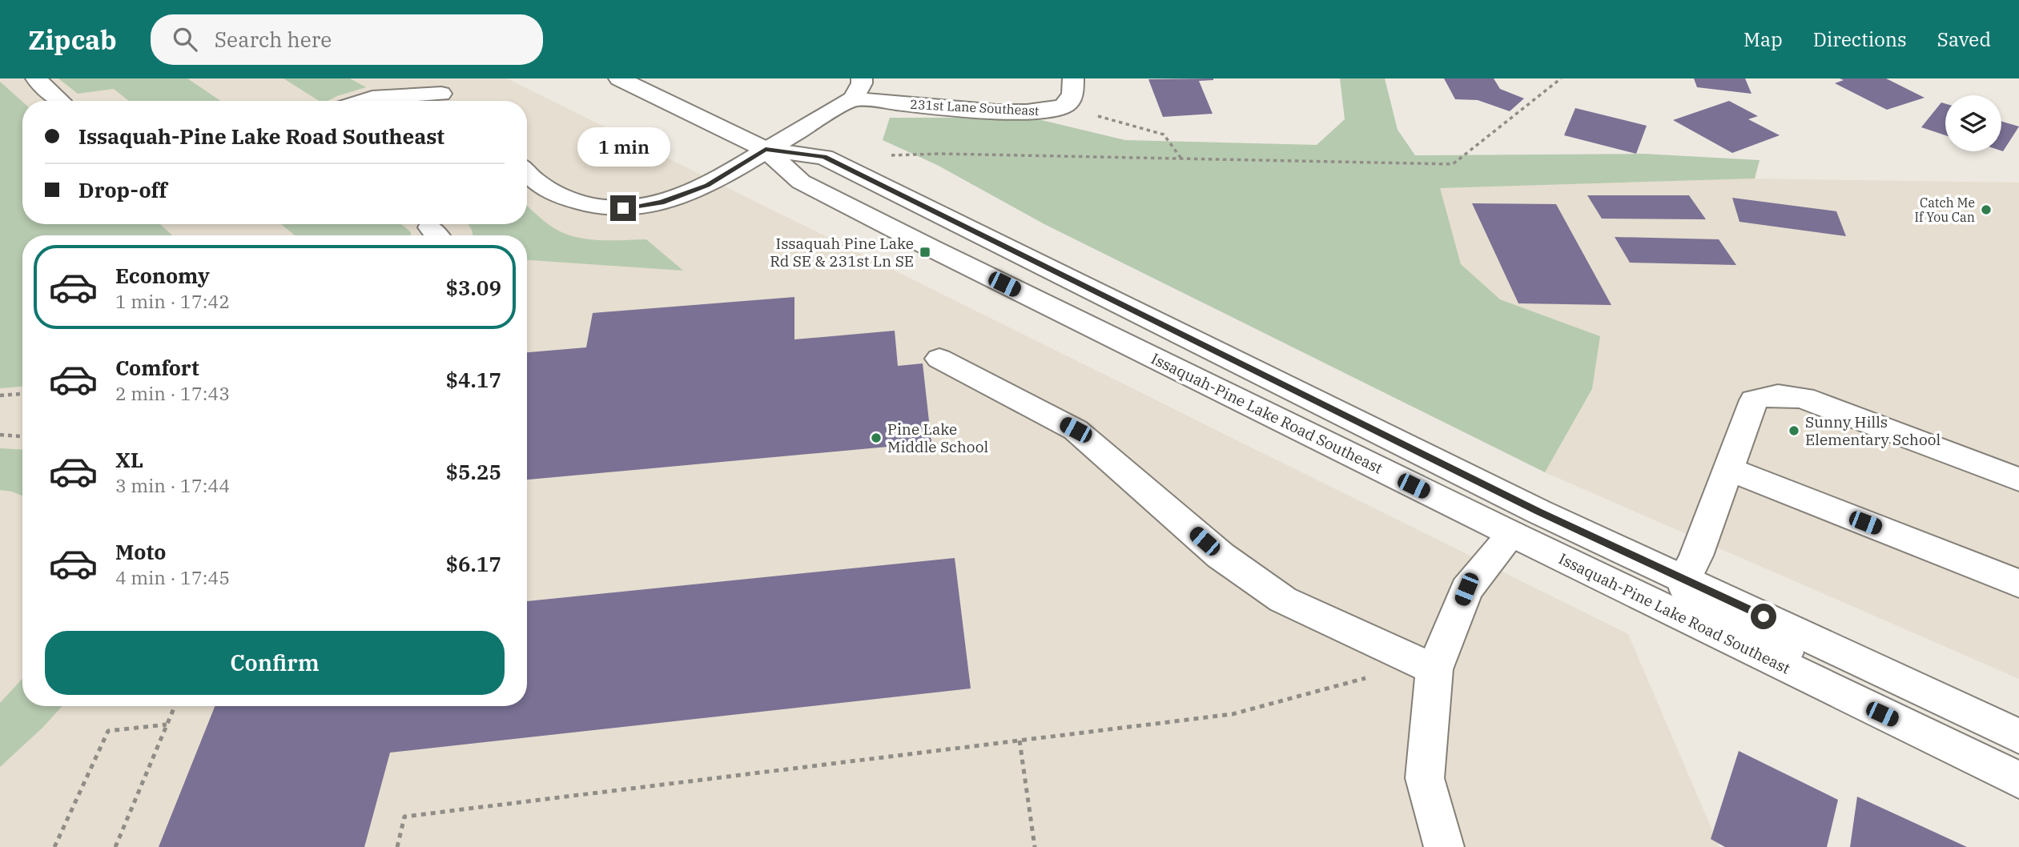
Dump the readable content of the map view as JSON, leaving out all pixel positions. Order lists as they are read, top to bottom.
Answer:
{
  "streets": {
    "main road": ["231st Lane Southeast", "Issaquah-Pine Lake Road Southeast"]
  },
  "places": {
    "other": ["Catch Me If You Can", "Sunny Hills Elementary School", "Pine Lake Middle School"],
    "transit": ["Issaquah Pine Lake Rd SE & 231st Ln SE"]
  },
  "page": {
    "header": "Zipcab",
    "search": "Search here",
    "nav": ["Map", "Directions", "Saved"],
    "banner": ["Issaquah-Pine Lake Road Southeast", "Drop-off"],
    "bubble": "1 min",
    "list": [
      {
        "name": "Economy",
        "note": "1 min · 17:42",
        "value": "$3.09"
      },
      {
        "name": "Comfort",
        "note": "2 min · 17:43",
        "value": "$4.17"
      },
      {
        "name": "XL",
        "note": "3 min · 17:44",
        "value": "$5.25"
      },
      {
        "name": "Moto",
        "note": "4 min · 17:45",
        "value": "$6.17"
      }
    ],
    "buttons": "Confirm"
  }
}
